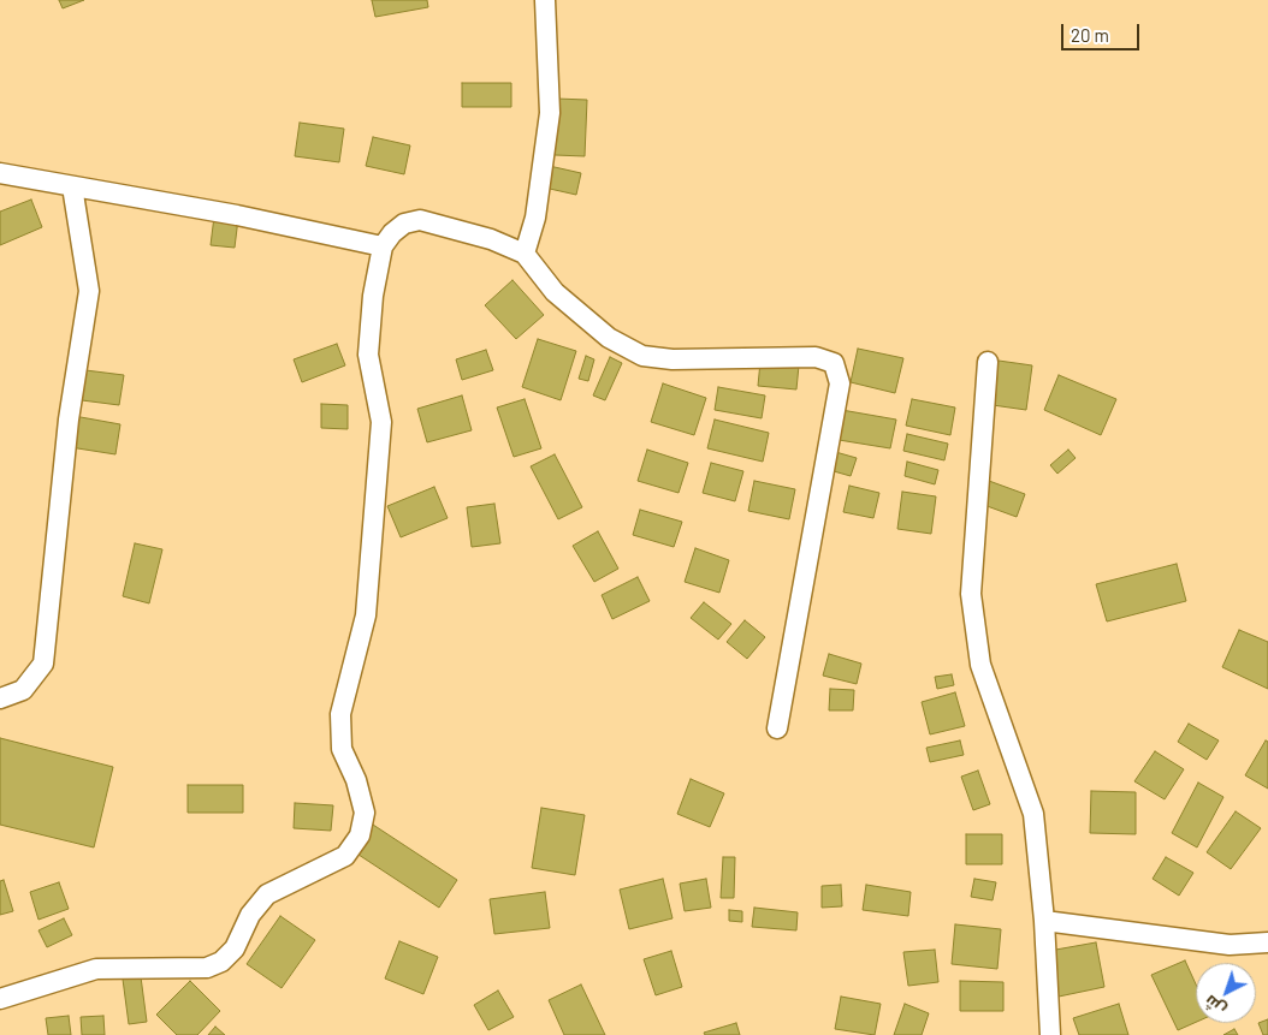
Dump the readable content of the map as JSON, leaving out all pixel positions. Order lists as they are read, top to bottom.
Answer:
{
  "scale_bar": "20 m",
  "north": "bottom left"
}
